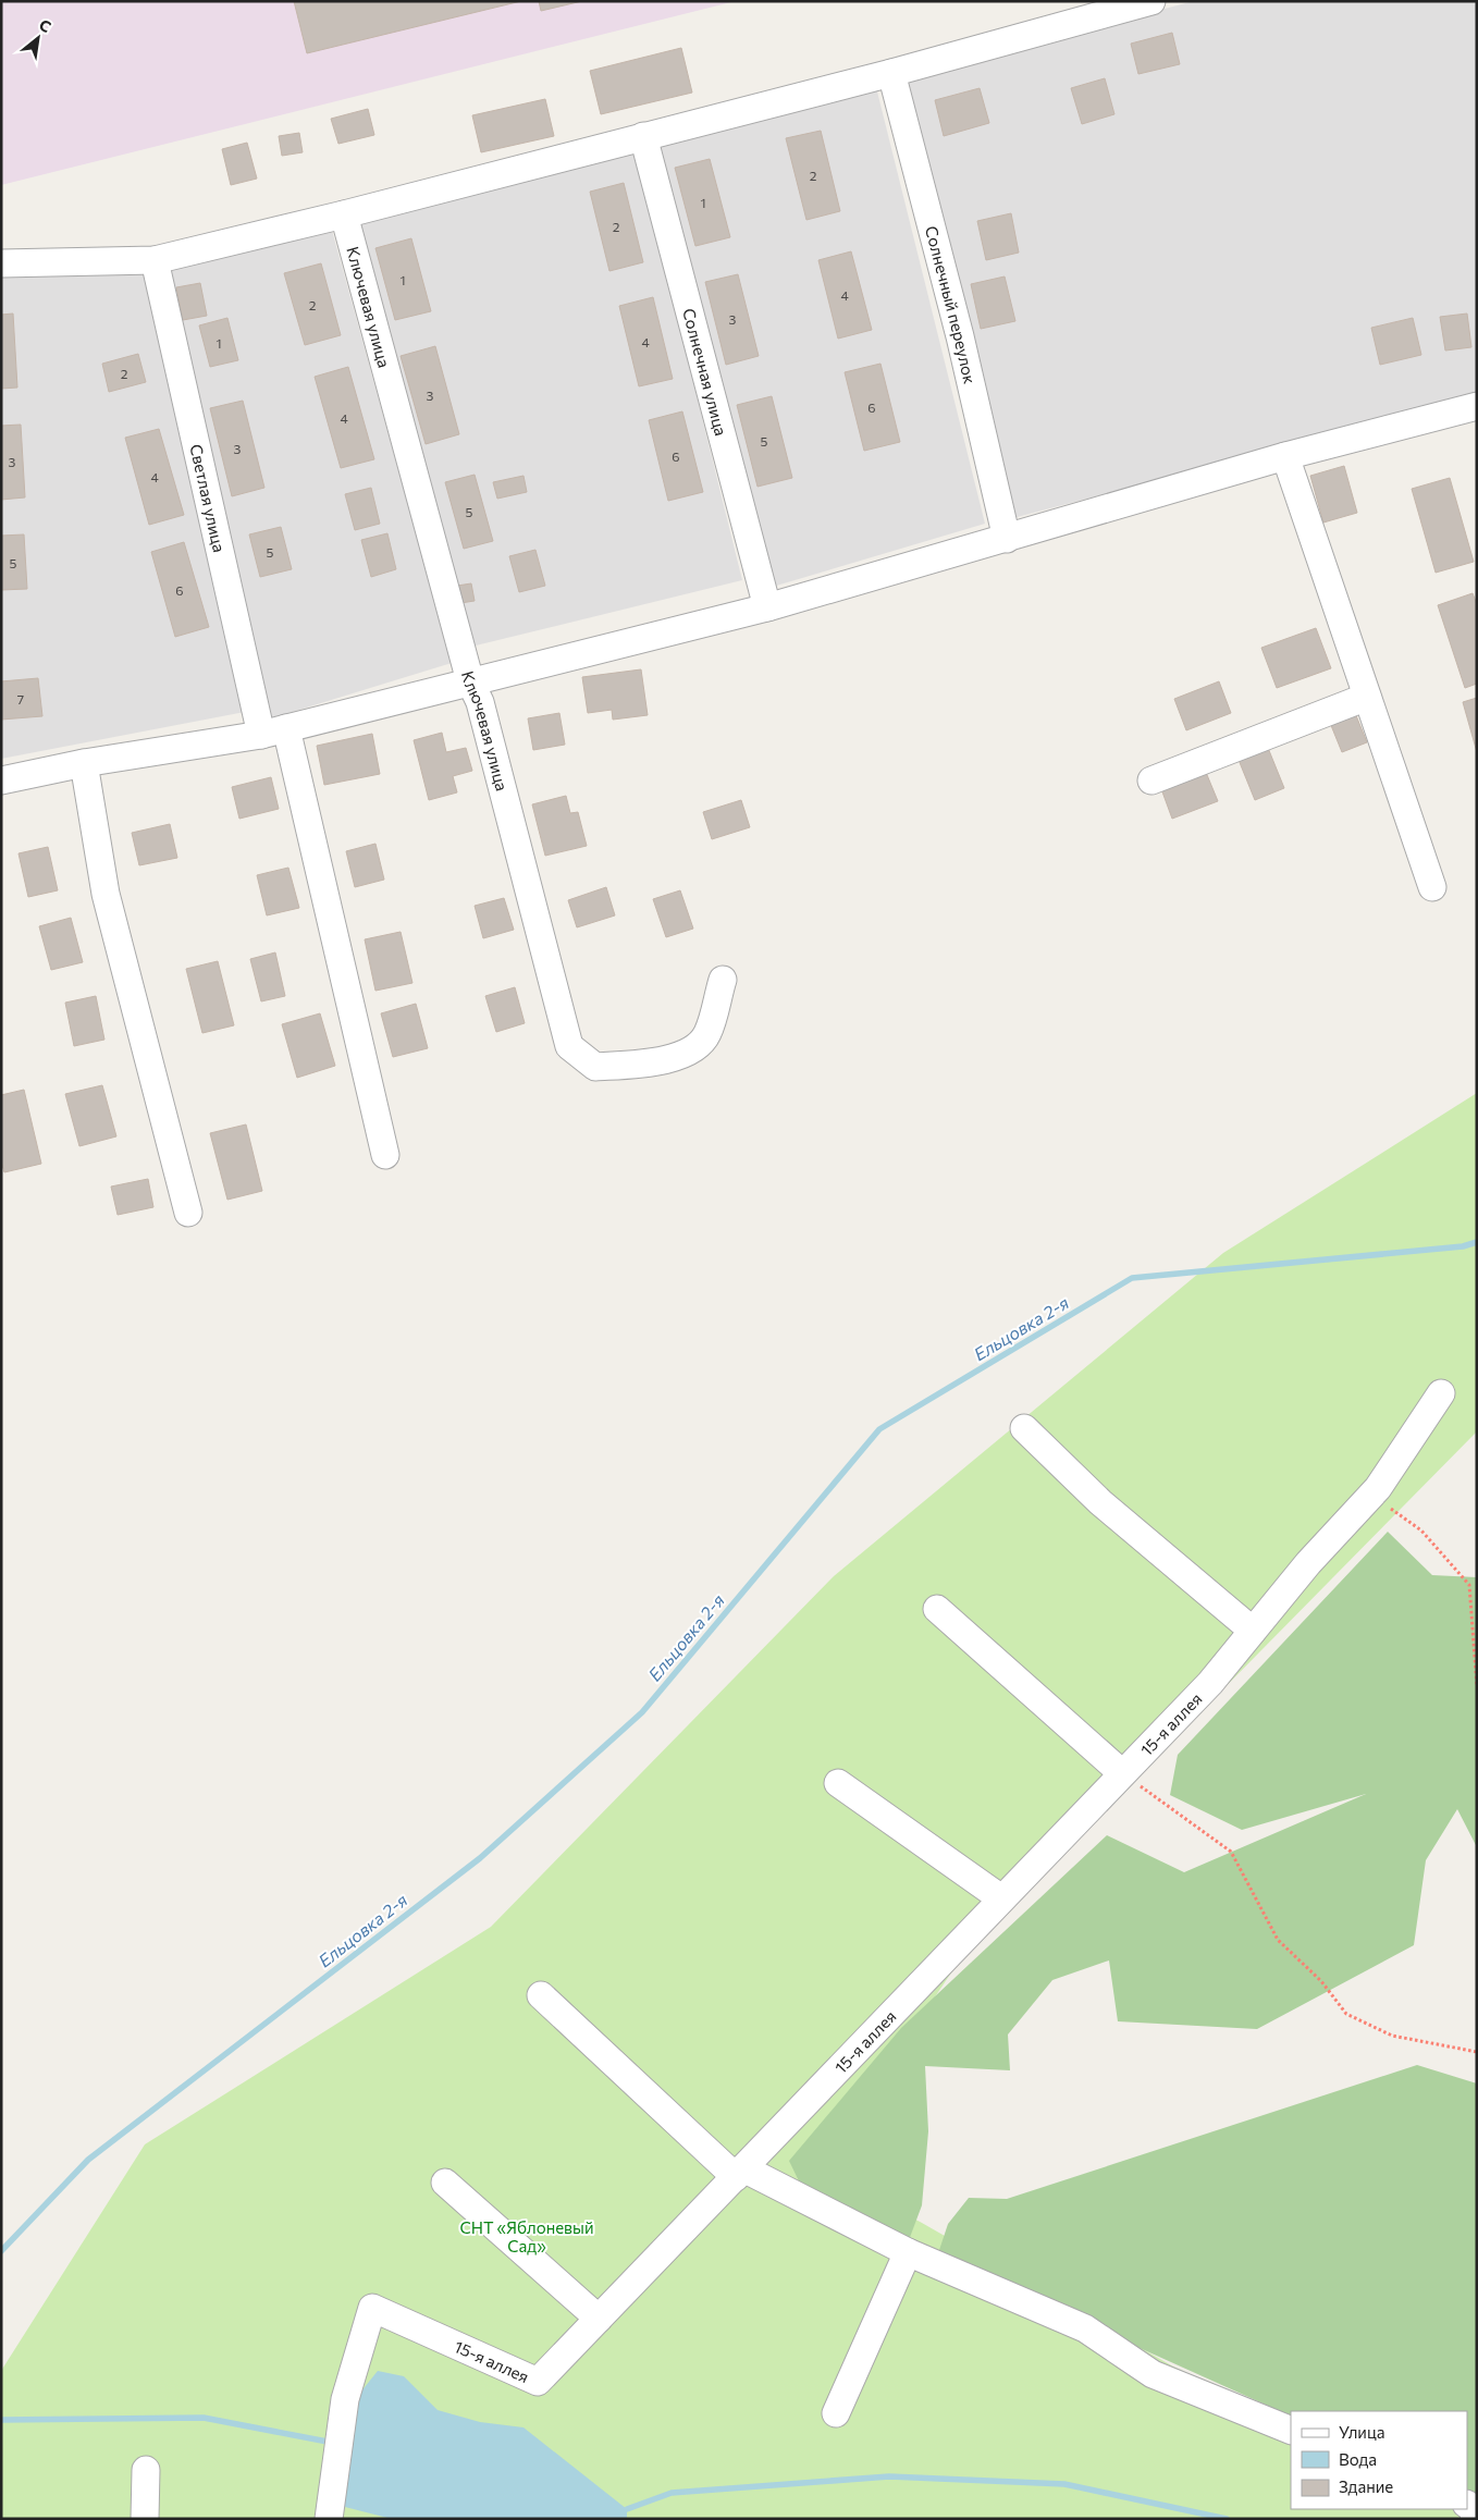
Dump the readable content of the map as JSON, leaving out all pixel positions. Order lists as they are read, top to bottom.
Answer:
{
  "streets": {
    "street": [
      "Солнечный переулок",
      "Ключевая улица",
      "Солнечная улица",
      "Светлая улица",
      "15-я аллея"
    ]
  },
  "water": ["Ельцовка 2-я"],
  "parks": ["СНТ «Яблоневый Сад»"],
  "house_numbers": [
    "2",
    "1",
    "2",
    "1",
    "4",
    "2",
    "3",
    "4",
    "1",
    "2",
    "3",
    "6",
    "4",
    "5",
    "3",
    "6",
    "3",
    "4",
    "5",
    "5",
    "5",
    "6",
    "7"
  ],
  "legend": ["Улица", "Вода", "Здание"],
  "north": "top right"
}
